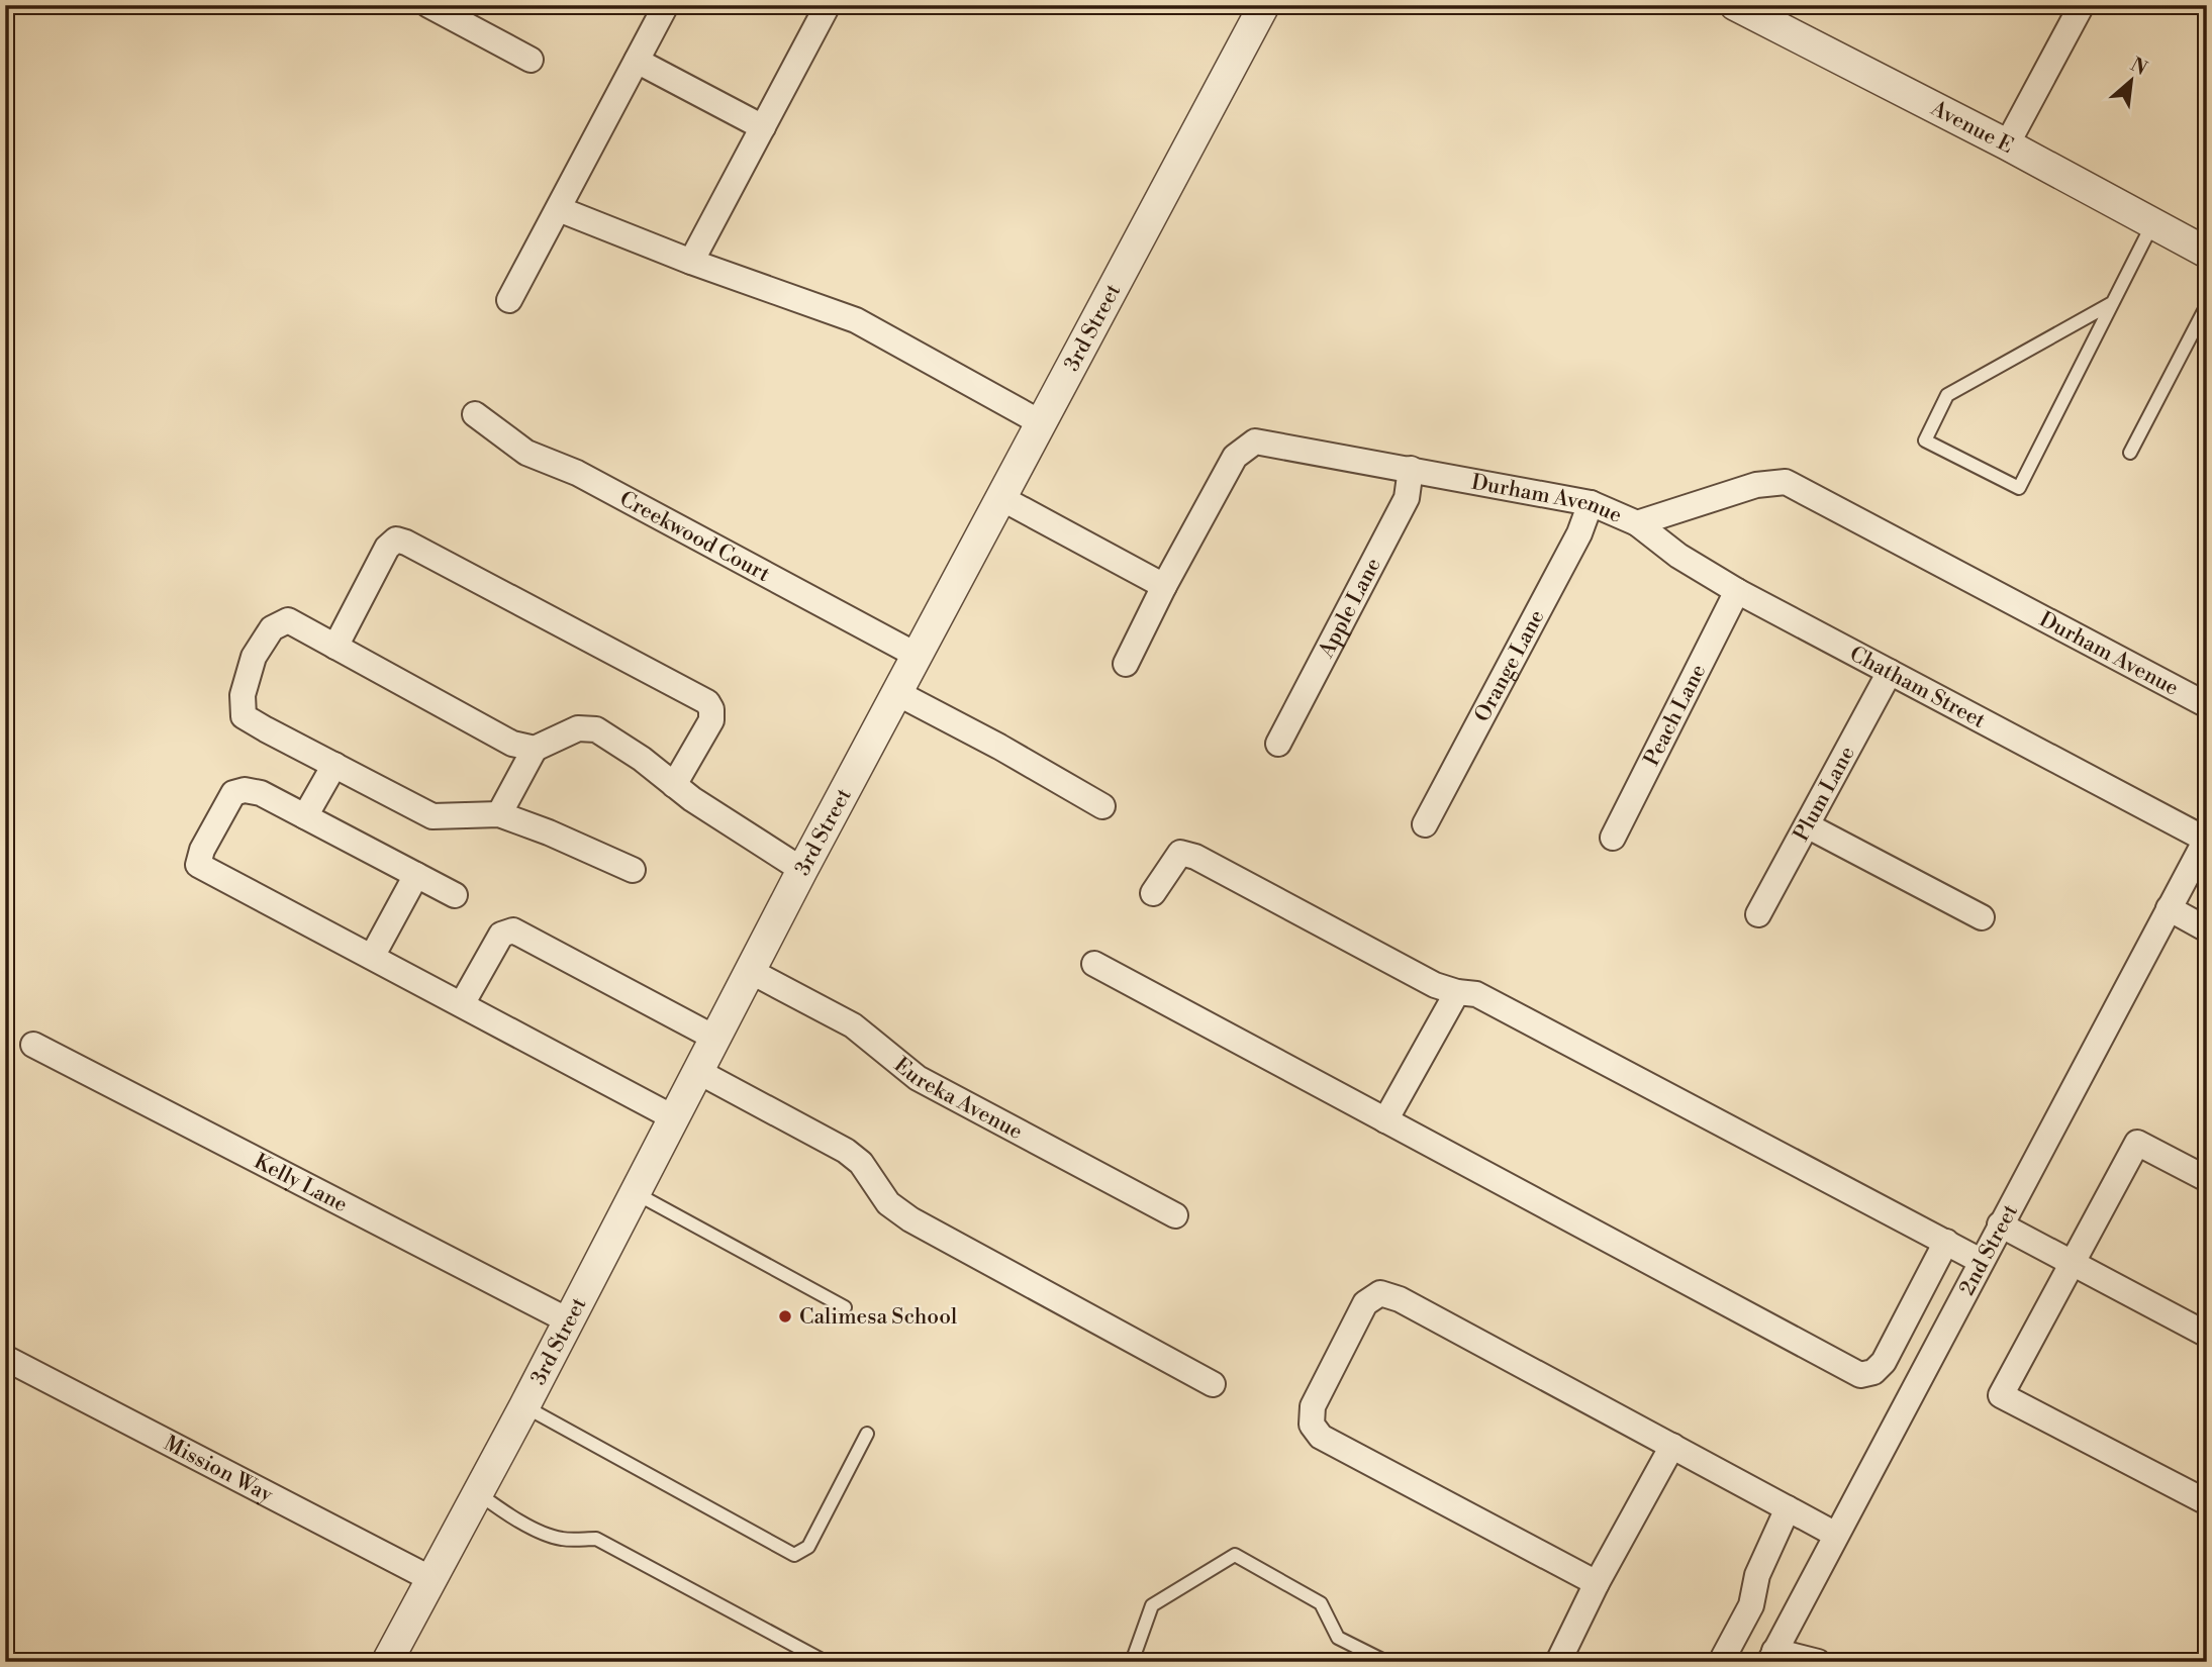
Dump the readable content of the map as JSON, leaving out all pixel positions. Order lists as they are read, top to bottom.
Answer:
{
  "streets": {
    "street": [
      "Avenue E",
      "3rd Street",
      "Durham Avenue",
      "Creekwood Court",
      "Apple Lane",
      "Orange Lane",
      "Chatham Street",
      "Peach Lane",
      "Plum Lane",
      "Eureka Avenue",
      "Kelly Lane",
      "2nd Street",
      "Mission Way"
    ]
  },
  "crossings": [
    ["3rd Street", "Creekwood Court"],
    ["3rd Street", "Eureka Avenue"],
    ["3rd Street", "Kelly Lane"],
    ["3rd Street", "Mission Way"],
    ["Durham Avenue", "Apple Lane"],
    ["Durham Avenue", "Orange Lane"],
    ["Durham Avenue", "Chatham Street"],
    ["Chatham Street", "Peach Lane"],
    ["Chatham Street", "Plum Lane"],
    ["Chatham Street", "2nd Street"]
  ],
  "places": ["Calimesa School"],
  "north": "top right"
}
